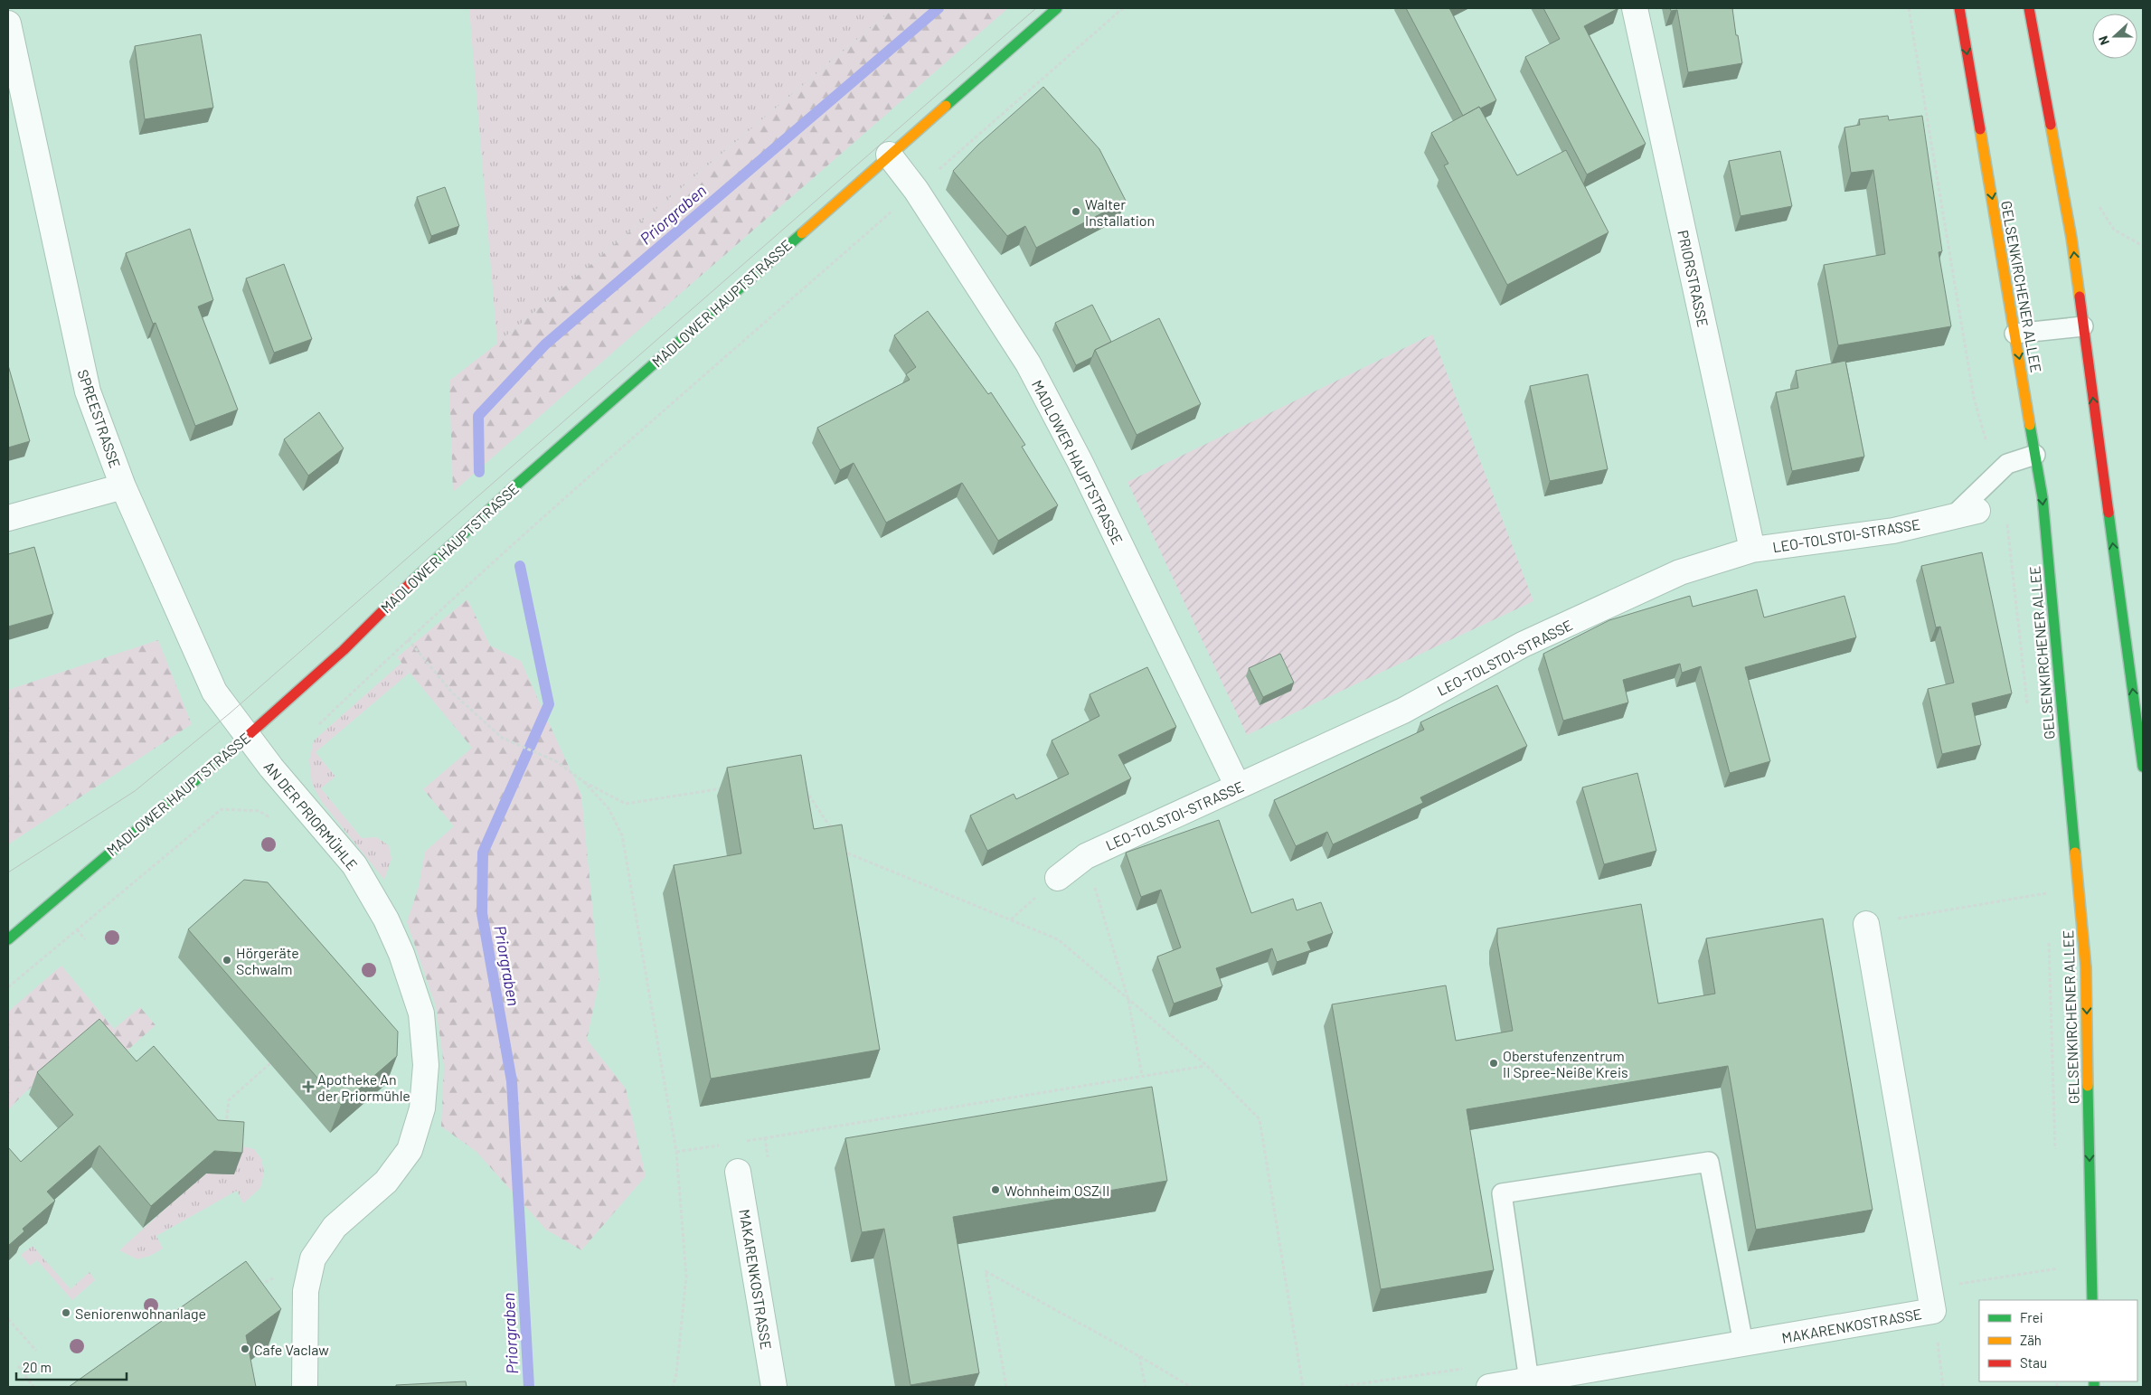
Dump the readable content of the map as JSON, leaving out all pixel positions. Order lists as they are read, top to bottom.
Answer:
{
  "streets": {
    "main road": ["GELSENKIRCHENER ALLEE", "MADLOWER HAUPTSTRASSE"],
    "street": [
      "PRIORSTRASSE",
      "SPREESTRASSE",
      "LEO-TOLSTOI-STRASSE",
      "AN DER PRIORMÜHLE",
      "MAKARENKOSTRASSE"
    ]
  },
  "crossings": [
    ["PRIORSTRASSE", "LEO-TOLSTOI-STRASSE"],
    ["MADLOWER HAUPTSTRASSE", "SPREESTRASSE"],
    ["MADLOWER HAUPTSTRASSE", "LEO-TOLSTOI-STRASSE"],
    ["MADLOWER HAUPTSTRASSE", "AN DER PRIORMÜHLE"],
    ["SPREESTRASSE", "AN DER PRIORMÜHLE"]
  ],
  "water": ["Priorgraben"],
  "places": {
    "other": [
      "Walter Installation",
      "Hörgeräte Schwalm",
      "Oberstufenzentrum II Spree-Neiße Kreis",
      "Wohnheim OSZ II",
      "Seniorenwohnanlage",
      "Cafe Vaclaw"
    ],
    "health": ["Apotheke An der Priormühle"]
  },
  "legend": ["Frei", "Zäh", "Stau"],
  "scale_bar": "20 m",
  "north": "left"
}
